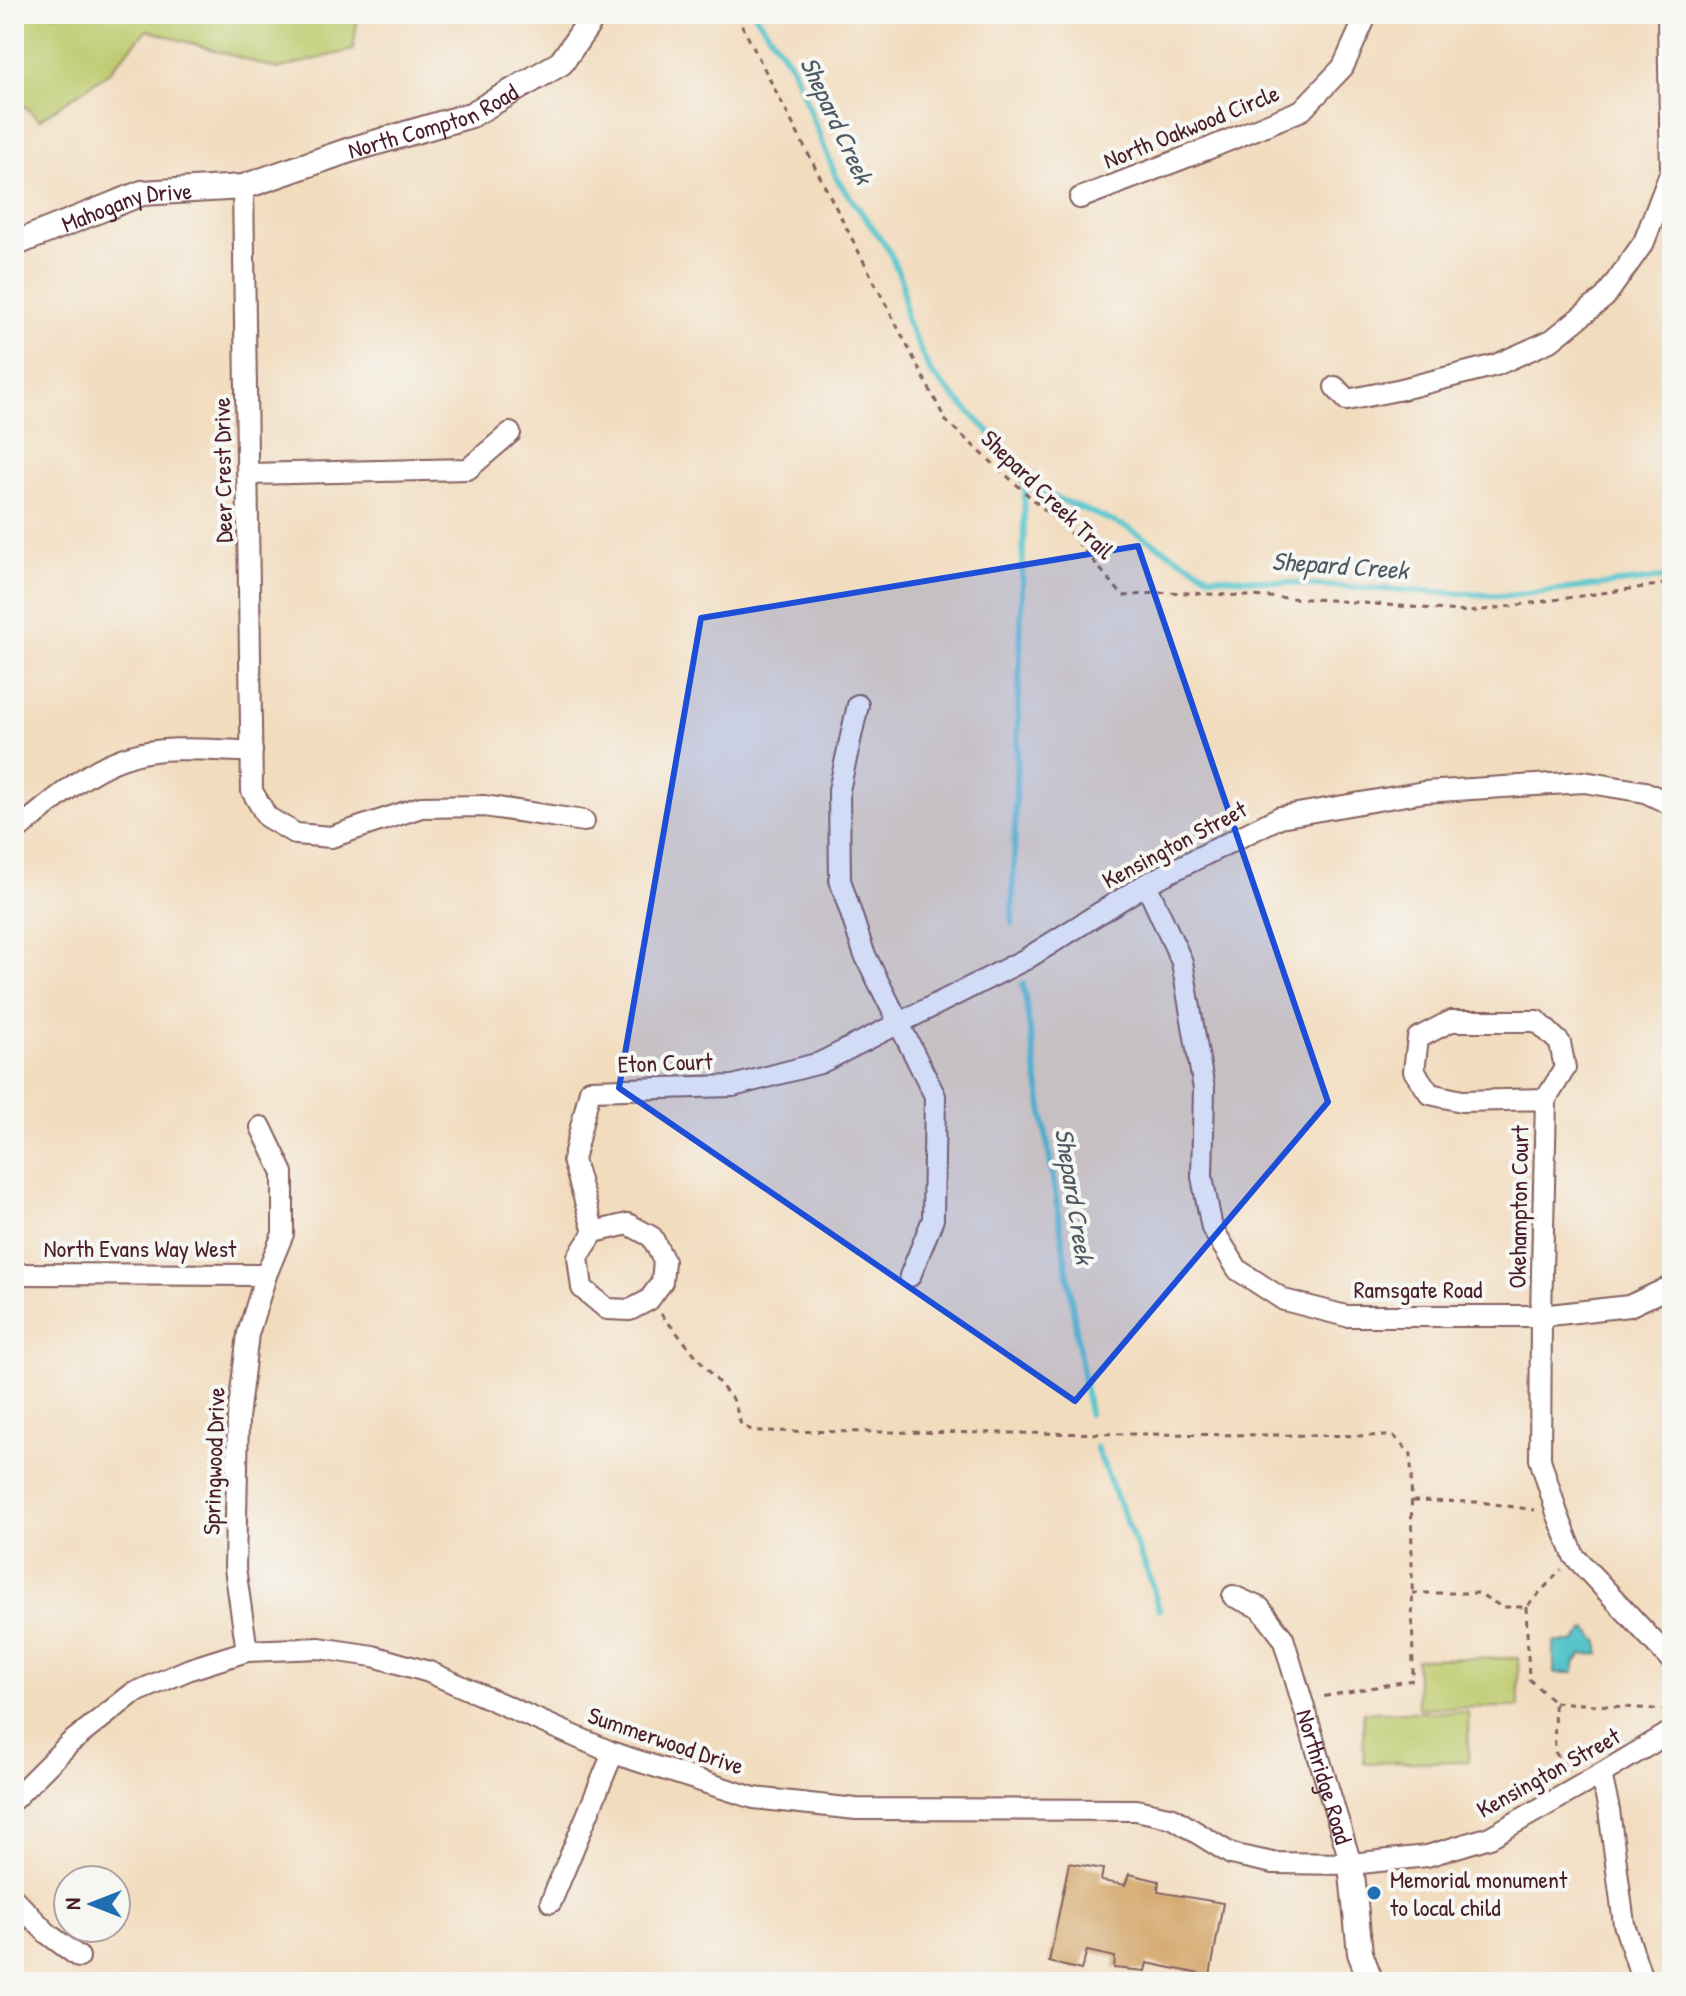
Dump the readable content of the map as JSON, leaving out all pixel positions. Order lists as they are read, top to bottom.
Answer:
{
  "streets": {
    "street": [
      "North Compton Road",
      "North Oakwood Circle",
      "Mahogany Drive",
      "Deer Crest Drive",
      "Kensington Street",
      "Eton Court",
      "Okehampton Court",
      "North Evans Way West",
      "Ramsgate Road",
      "Springwood Drive",
      "Summerwood Drive",
      "Northridge Road"
    ],
    "path": ["Shepard Creek Trail"]
  },
  "crossings": [
    ["North Compton Road", "Mahogany Drive"],
    ["North Compton Road", "Deer Crest Drive"],
    ["Mahogany Drive", "Deer Crest Drive"],
    ["Kensington Street", "Eton Court"],
    ["Kensington Street", "Ramsgate Road"],
    ["Kensington Street", "Summerwood Drive"],
    ["Kensington Street", "Northridge Road"],
    ["Okehampton Court", "Ramsgate Road"],
    ["North Evans Way West", "Springwood Drive"],
    ["Springwood Drive", "Summerwood Drive"],
    ["Summerwood Drive", "Northridge Road"]
  ],
  "water": ["Shepard Creek"],
  "places": ["Memorial monument to local child"],
  "north": "left"
}
